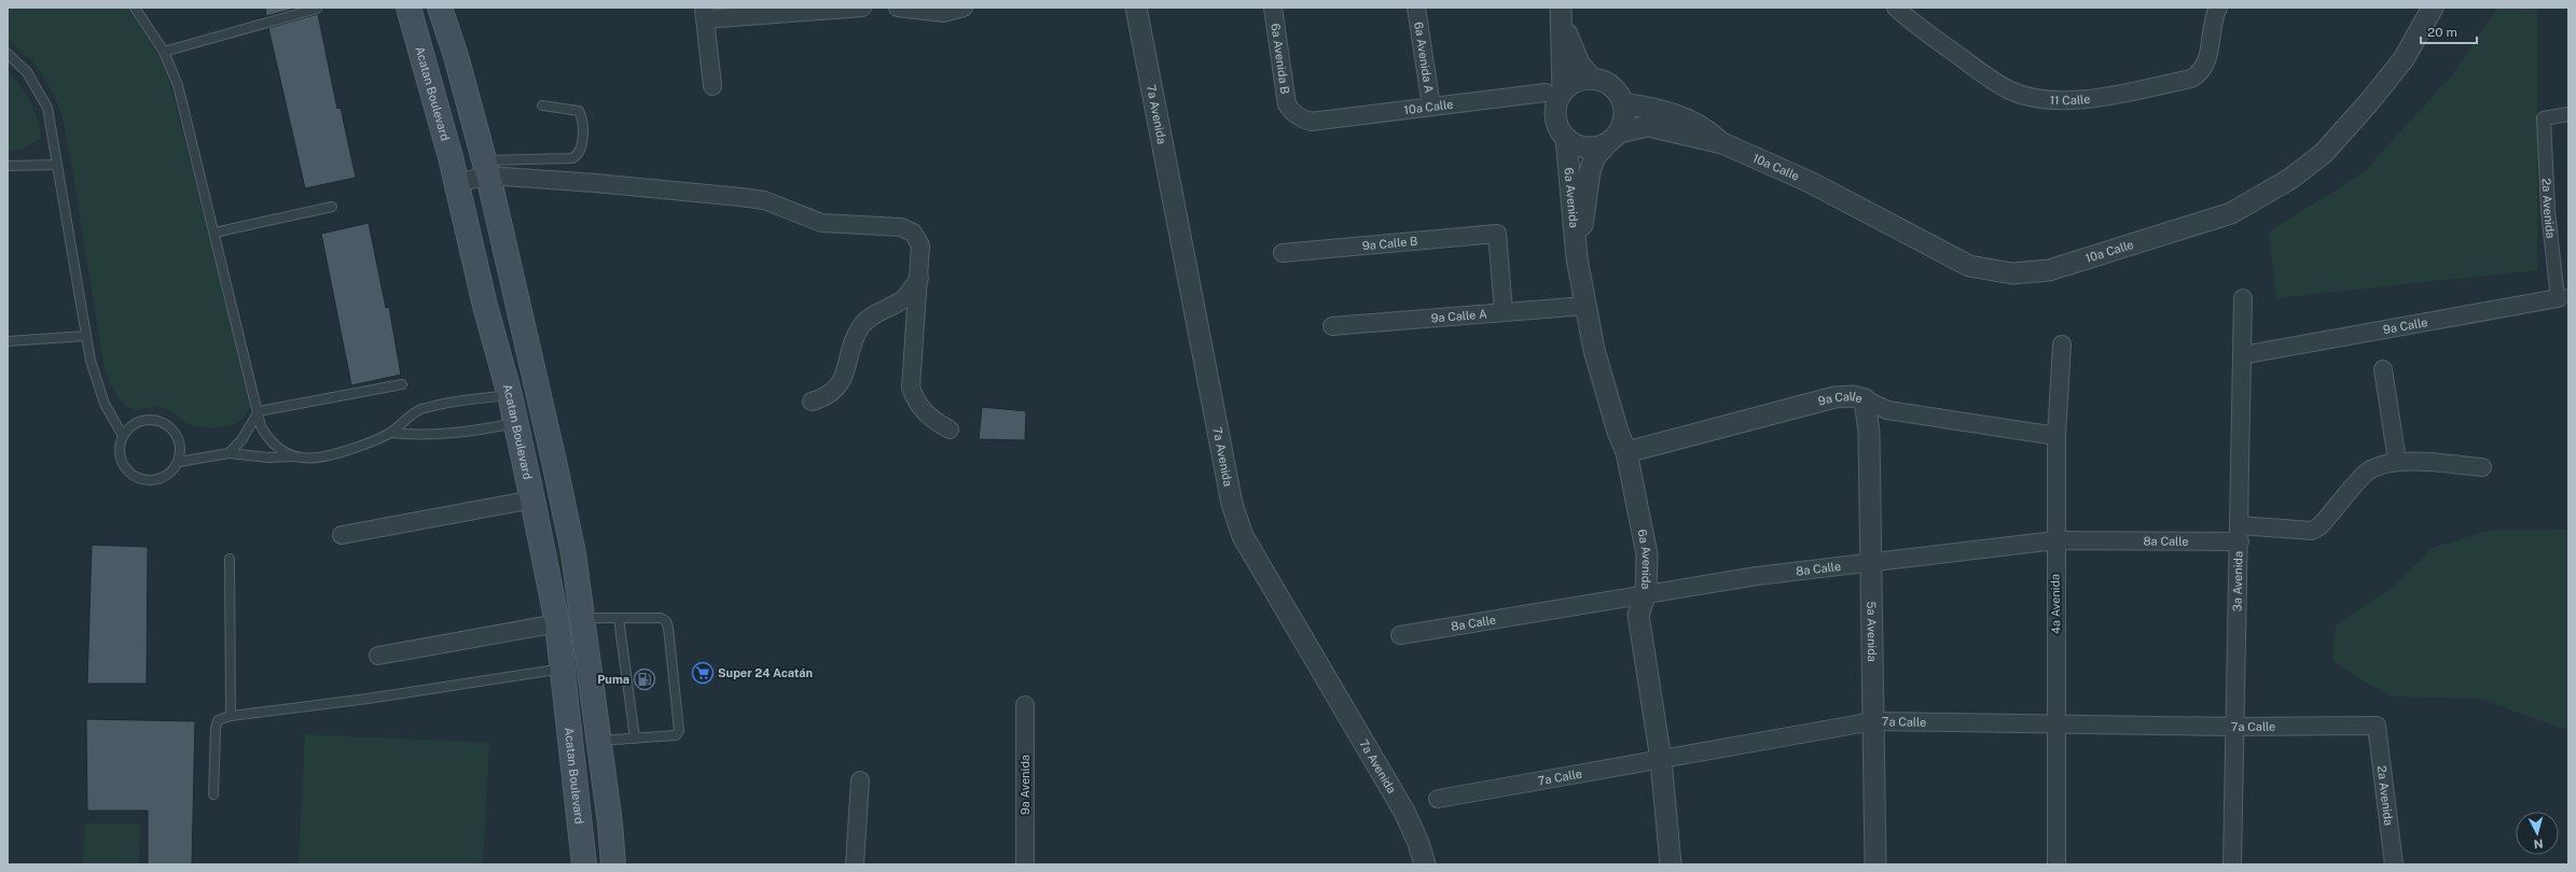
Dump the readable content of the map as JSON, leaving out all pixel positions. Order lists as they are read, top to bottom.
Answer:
{
  "streets": {
    "main road": ["Acatan Boulevard"],
    "street": [
      "6a Avenida A",
      "6a Avenida B",
      "11 Calle",
      "10a Calle",
      "7a Avenida",
      "6a Avenida",
      "2a Avenida",
      "9a Calle B",
      "9a Calle A",
      "9a Calle",
      "8a Calle",
      "3a Avenida",
      "4a Avenida",
      "5a Avenida",
      "7a Calle",
      "9a Avenida"
    ]
  },
  "crossings": [
    ["6a Avenida A", "10a Calle"],
    ["6a Avenida B", "10a Calle"],
    ["10a Calle", "6a Avenida"],
    ["6a Avenida", "9a Calle A"],
    ["6a Avenida", "9a Calle"],
    ["6a Avenida", "8a Calle"],
    ["6a Avenida", "7a Calle"],
    ["2a Avenida", "9a Calle"],
    ["2a Avenida", "7a Calle"],
    ["9a Calle B", "9a Calle A"],
    ["9a Calle", "3a Avenida"],
    ["9a Calle", "4a Avenida"],
    ["9a Calle", "5a Avenida"],
    ["8a Calle", "3a Avenida"],
    ["8a Calle", "4a Avenida"],
    ["8a Calle", "5a Avenida"],
    ["3a Avenida", "7a Calle"],
    ["4a Avenida", "7a Calle"],
    ["5a Avenida", "7a Calle"]
  ],
  "places": {
    "supermarket": ["Super 24 Acatán"],
    "fuel station": ["Puma"]
  },
  "scale_bar": "20 m",
  "north": "bottom"
}
